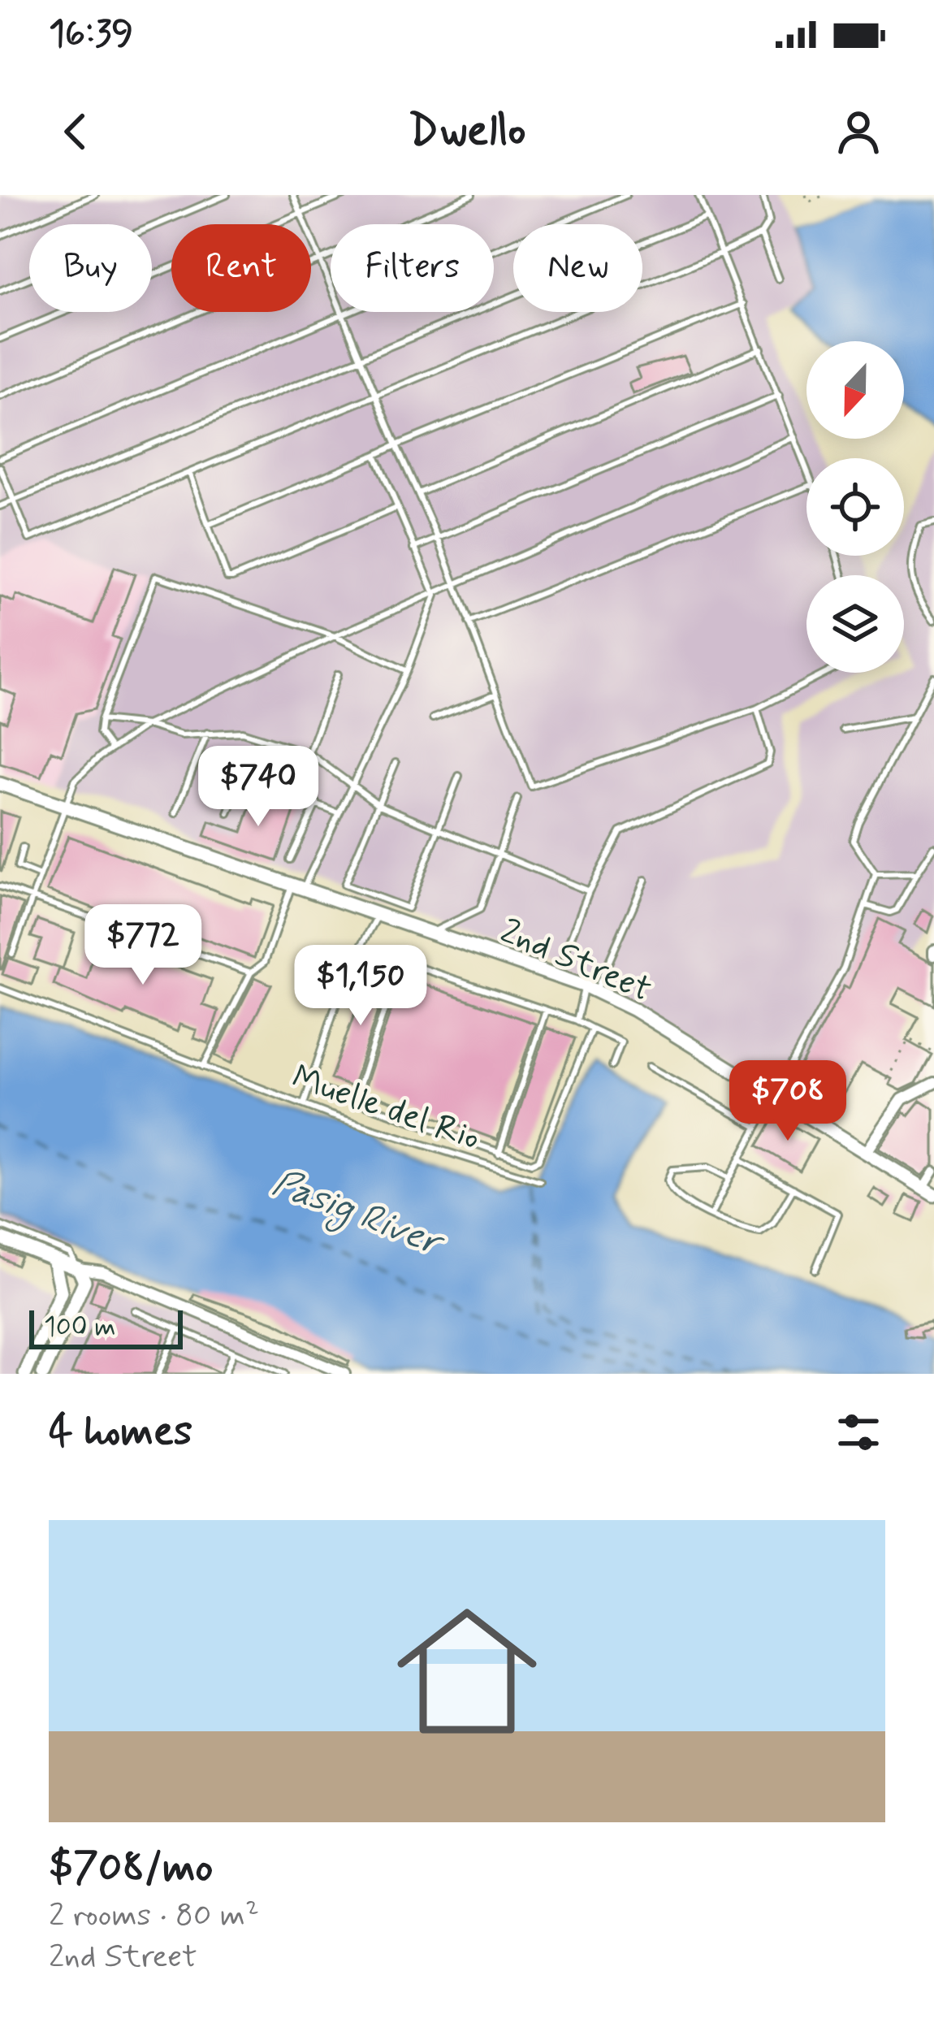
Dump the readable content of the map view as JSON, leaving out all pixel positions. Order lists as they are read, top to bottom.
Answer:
{
  "streets": {
    "street": ["2nd Street"],
    "lane": ["Muelle del Rio"]
  },
  "water": ["Pasig River"],
  "scale_bar": "100 m",
  "north": "bottom",
  "page": {
    "status": "16:39",
    "header": "Dwello",
    "chip": [
      "Buy",
      "Rent",
      "Filters",
      "New"
    ],
    "price": [
      "$740",
      "$772",
      "$1,150",
      "$708"
    ],
    "scale": "100 m",
    "heading": "4 homes",
    "list": [
      {
        "name": "$708/mo",
        "note": "2 rooms · 80 m² · 2nd Street"
      }
    ]
  }
}
